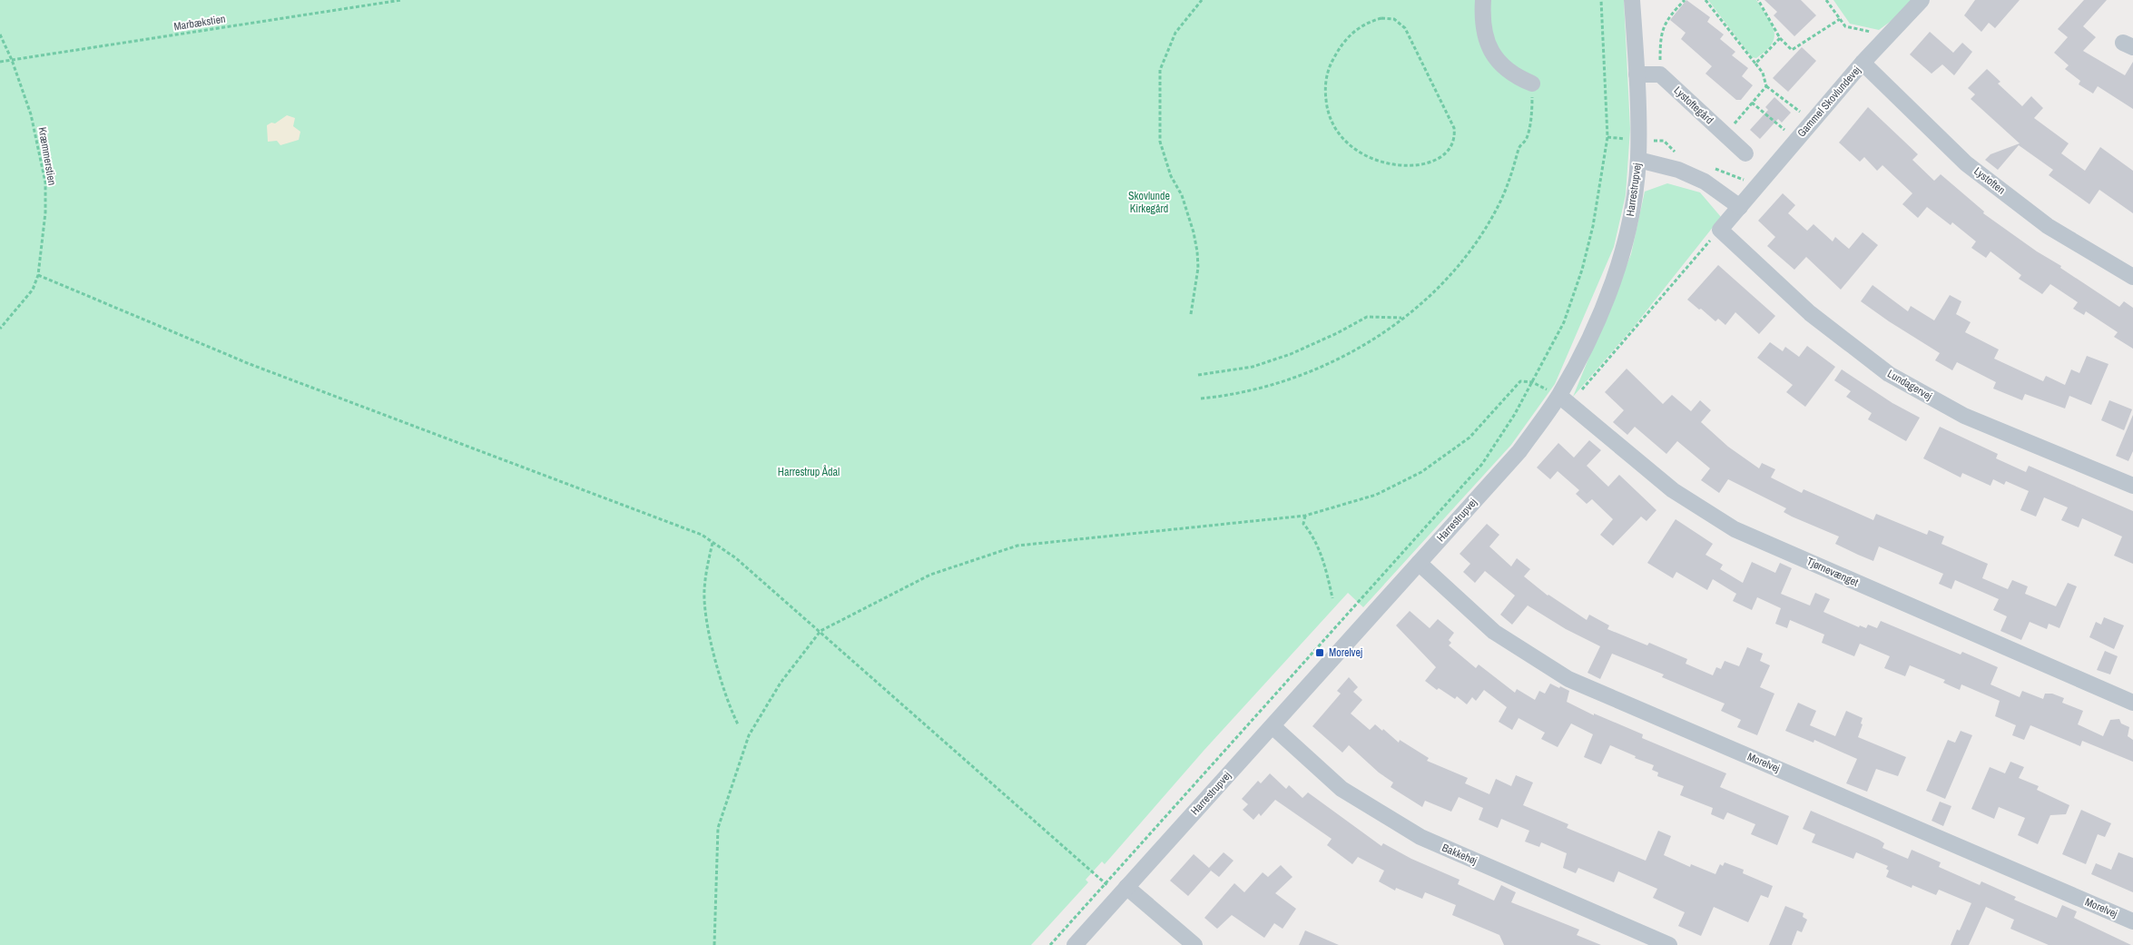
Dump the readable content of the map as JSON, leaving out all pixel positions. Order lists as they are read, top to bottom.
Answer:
{
  "streets": {
    "street": [
      "Gammel Skovlundevej",
      "Lystoftegård",
      "Lystoften",
      "Harrestrupvej",
      "Lundagervej",
      "Tjørnevænget",
      "Morelvej",
      "Bakkehøj"
    ],
    "path": ["Marbækstien", "Kræmmerstien"]
  },
  "crossings": [
    ["Marbækstien", "Kræmmerstien"],
    ["Gammel Skovlundevej", "Lystoften"],
    ["Gammel Skovlundevej", "Lundagervej"],
    ["Harrestrupvej", "Tjørnevænget"],
    ["Harrestrupvej", "Morelvej"],
    ["Harrestrupvej", "Bakkehøj"]
  ],
  "parks": ["Skovlunde Kirkegård", "Harrestrup Ådal"],
  "places": {
    "transit": ["Morelvej"]
  }
}
